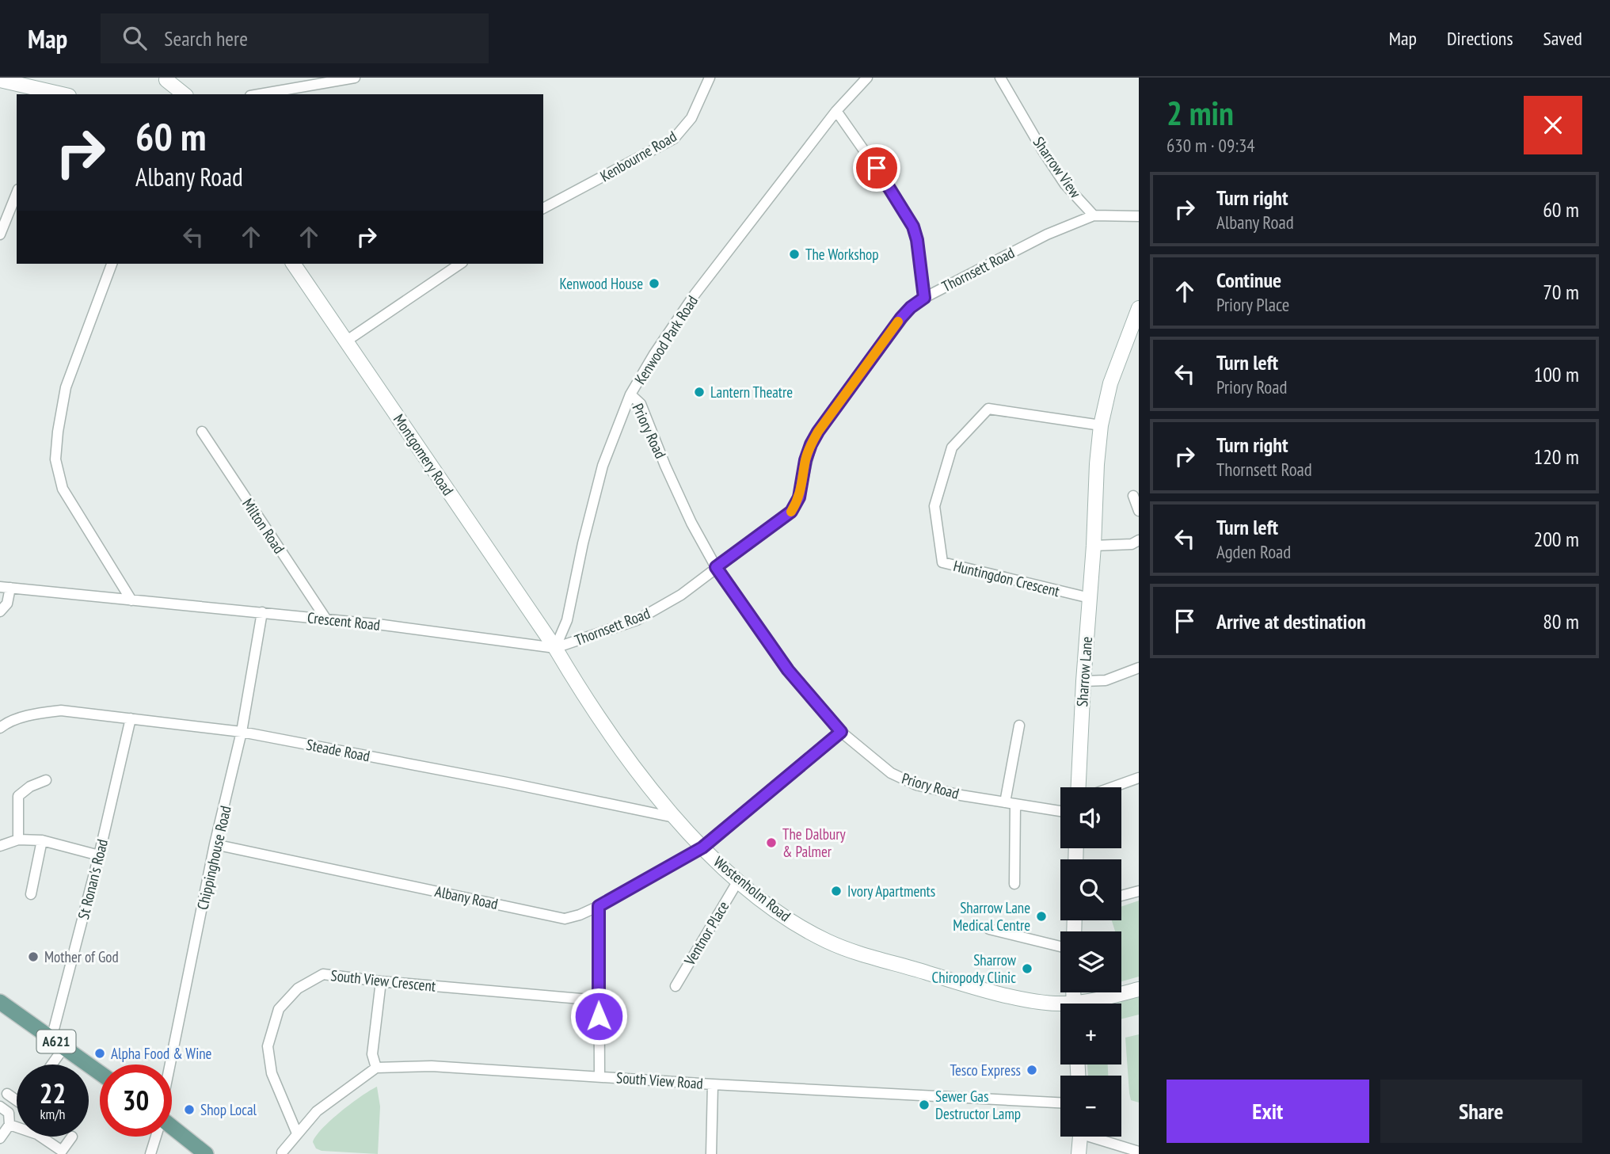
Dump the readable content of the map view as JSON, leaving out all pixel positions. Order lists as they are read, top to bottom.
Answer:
{
  "streets": {
    "main road": ["A621"],
    "street": [
      "Kenbourne Road",
      "Sharrow View",
      "Thornsett Road",
      "Kenwood Park Road",
      "Priory Road",
      "Montgomery Road",
      "Milton Road",
      "Huntingdon Crescent",
      "Crescent Road",
      "Sharrow Lane",
      "Steade Road",
      "Chippinghouse Road",
      "St Ronan's Road",
      "Wostenholm Road",
      "Albany Road",
      "Ventnor Place",
      "South View Crescent",
      "South View Road"
    ]
  },
  "crossings": [
    ["Sharrow View", "Thornsett Road"],
    ["Thornsett Road", "Kenwood Park Road"],
    ["Thornsett Road", "Priory Road"],
    ["Thornsett Road", "Montgomery Road"],
    ["Thornsett Road", "Crescent Road"],
    ["Thornsett Road", "Wostenholm Road"],
    ["Kenwood Park Road", "Priory Road"],
    ["Kenwood Park Road", "Montgomery Road"],
    ["Kenwood Park Road", "Crescent Road"],
    ["Kenwood Park Road", "Wostenholm Road"],
    ["Priory Road", "Albany Road"],
    ["Montgomery Road", "Crescent Road"],
    ["Montgomery Road", "Wostenholm Road"],
    ["Milton Road", "Crescent Road"],
    ["Huntingdon Crescent", "Sharrow Lane"],
    ["Crescent Road", "Chippinghouse Road"],
    ["Crescent Road", "Wostenholm Road"],
    ["Steade Road", "Chippinghouse Road"],
    ["Steade Road", "St Ronan's Road"],
    ["Steade Road", "Wostenholm Road"],
    ["Chippinghouse Road", "Albany Road"],
    ["St Ronan's Road", "A621"],
    ["Wostenholm Road", "Albany Road"],
    ["Wostenholm Road", "Ventnor Place"]
  ],
  "places": [
    "The Workshop",
    "Kenwood House",
    "Lantern Theatre",
    "The Dalbury & Palmer",
    "Ivory Apartments",
    "Sharrow Lane Medical Centre",
    "Mother of God",
    "Sharrow Chiropody Clinic",
    "Alpha Food & Wine",
    "Tesco Express",
    "Sewer Gas Destructor Lamp",
    "Shop Local"
  ],
  "page": {
    "header": "Map",
    "search": "Search here",
    "nav": ["Map", "Directions", "Saved"],
    "heading": ["2 min", "630 m · 09:34"],
    "turn": ["60 m", "Albany Road"],
    "list": [
      {
        "name": "Turn right",
        "note": "Albany Road",
        "value": "60 m"
      },
      {
        "name": "Continue",
        "note": "Priory Place",
        "value": "70 m"
      },
      {
        "name": "Turn left",
        "note": "Priory Road",
        "value": "100 m"
      },
      {
        "name": "Turn right",
        "note": "Thornsett Road",
        "value": "120 m"
      },
      {
        "name": "Turn left",
        "note": "Agden Road",
        "value": "200 m"
      },
      {
        "name": "Arrive at destination",
        "value": "80 m"
      }
    ],
    "map_buttons": ["+", "−"],
    "speed": "22 km/h",
    "limit": "30",
    "buttons": ["Exit", "Share"]
  }
}
